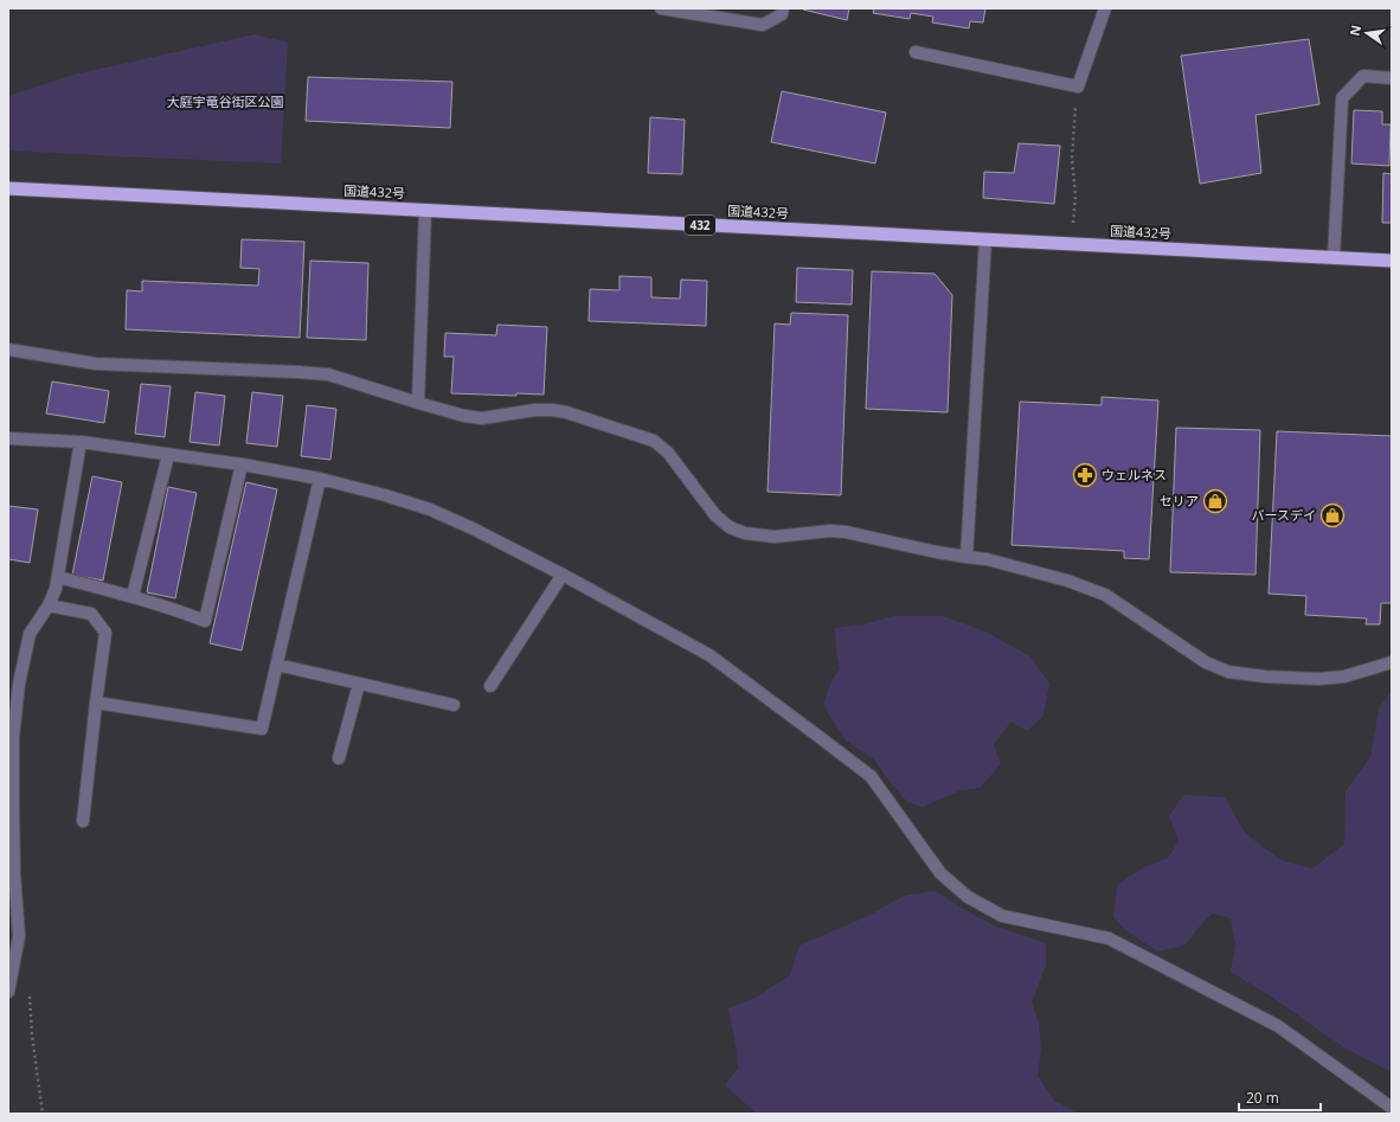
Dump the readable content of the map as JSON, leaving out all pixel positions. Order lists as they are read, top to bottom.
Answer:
{
  "streets": {
    "highway": ["国道432号", "432"]
  },
  "parks": ["大庭宇竜谷街区公園"],
  "places": {
    "pharmacy": ["ウェルネス"],
    "shop": ["セリア", "バースデイ"]
  },
  "scale_bar": "20 m",
  "north": "left"
}
